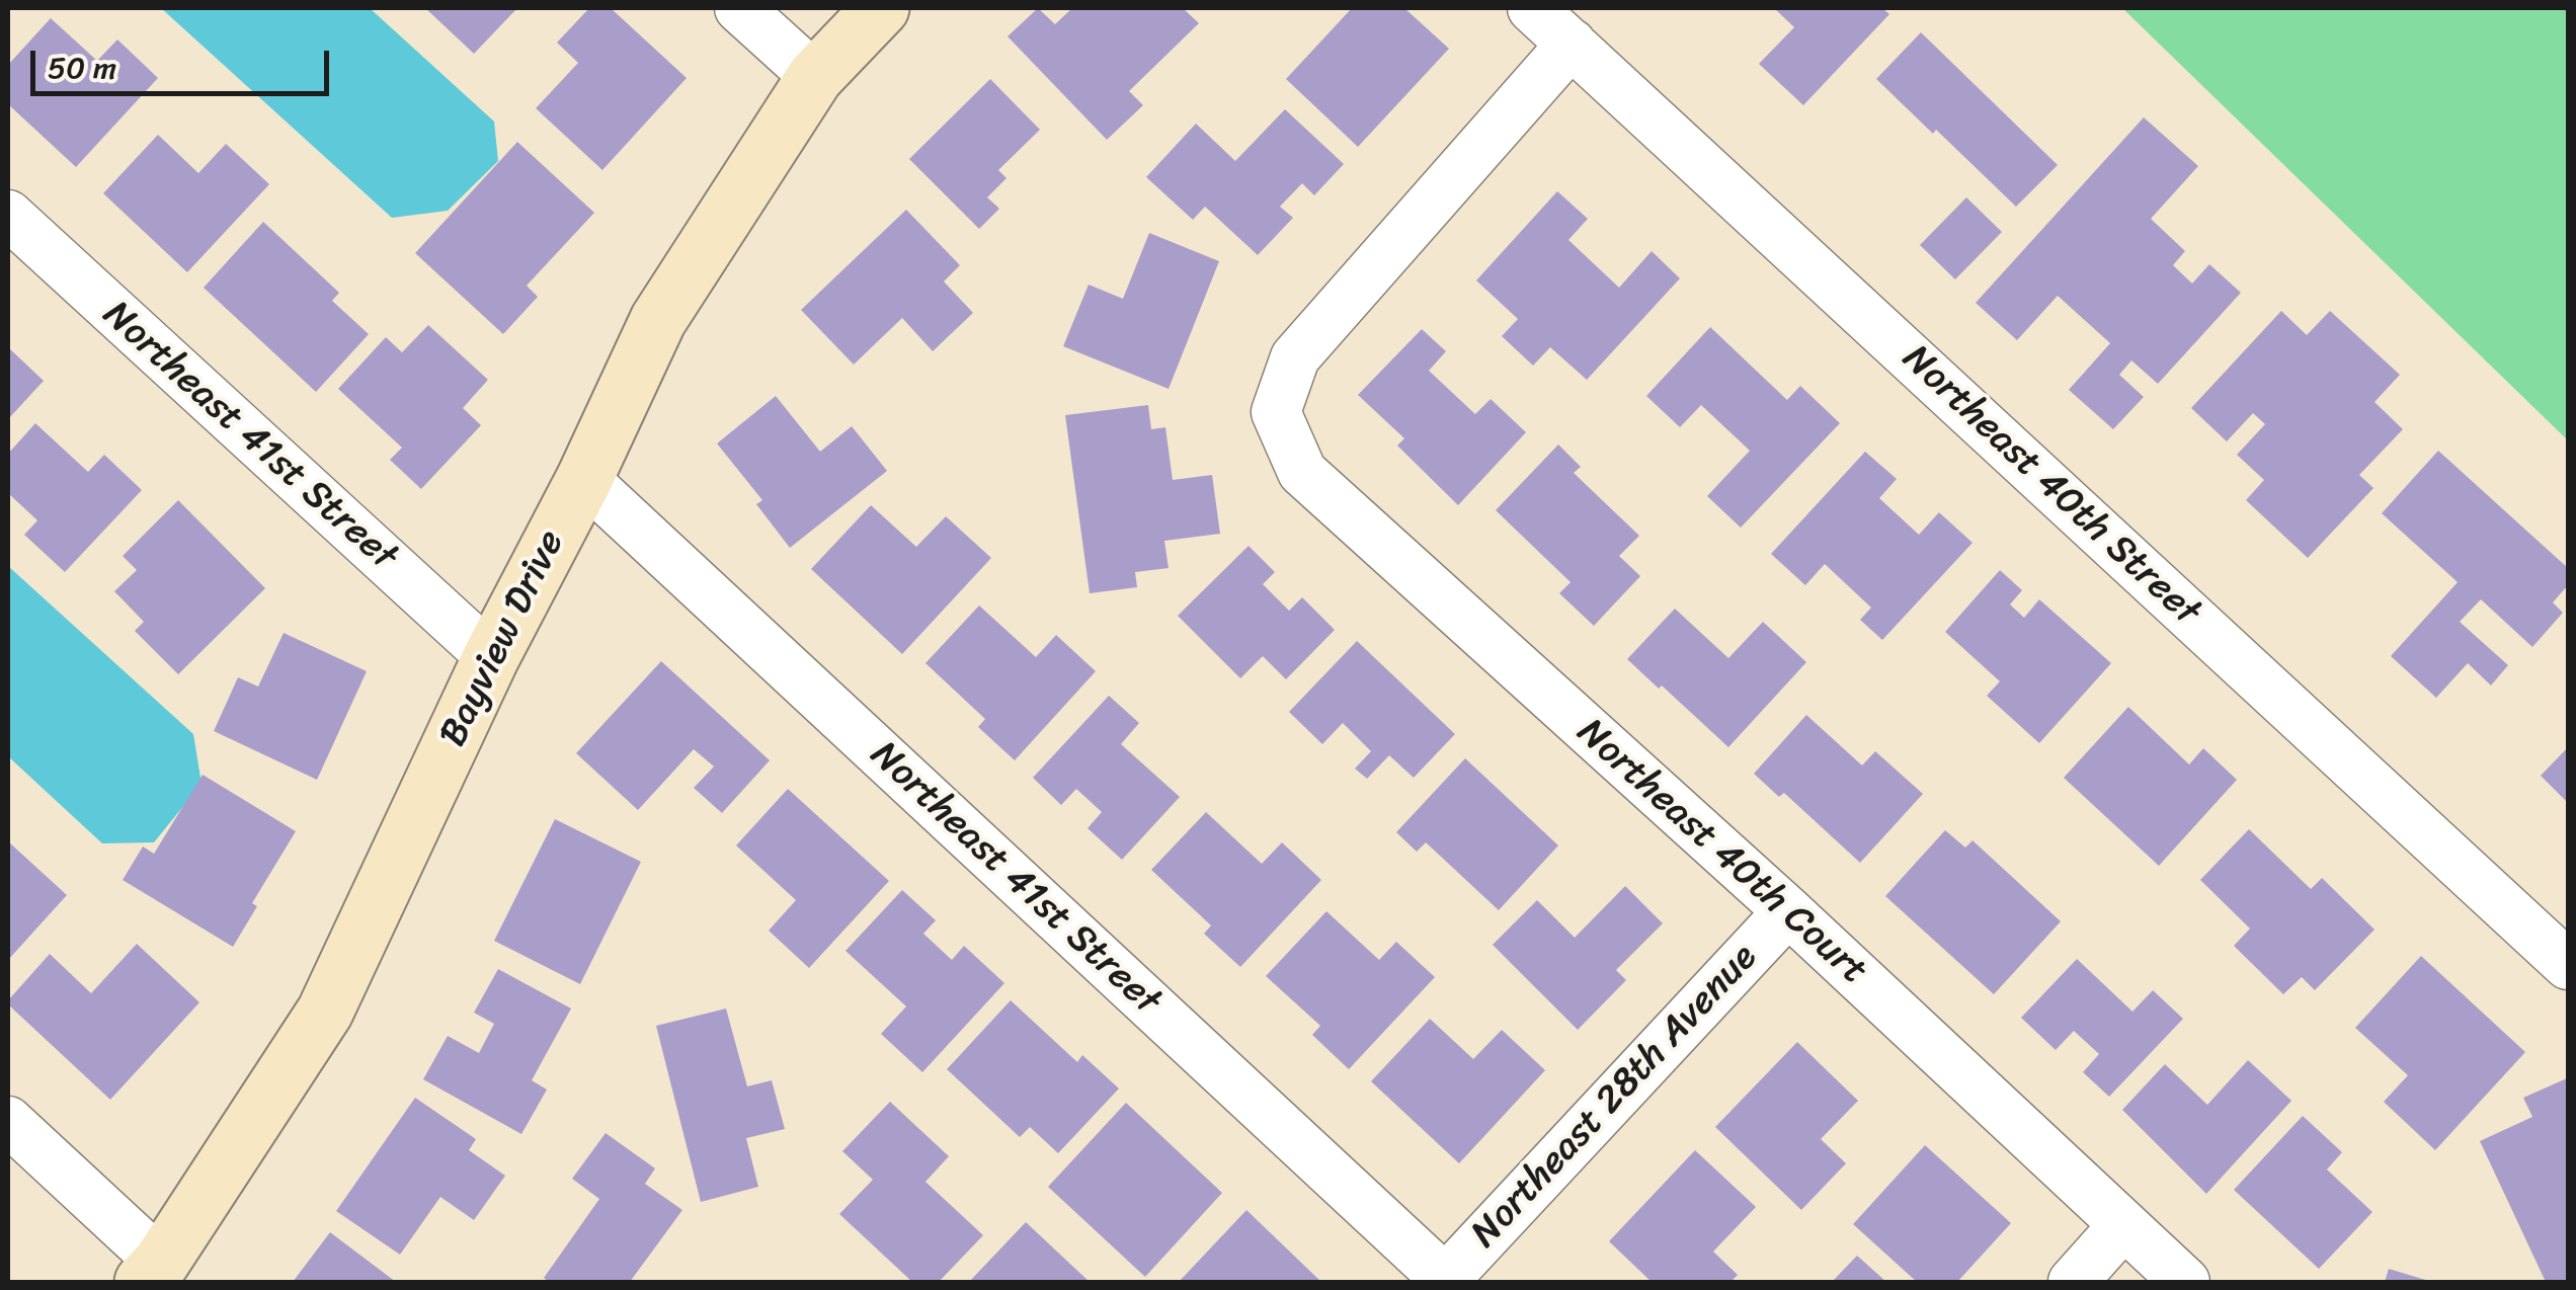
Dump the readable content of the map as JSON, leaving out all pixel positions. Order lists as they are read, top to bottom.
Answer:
{
  "streets": {
    "street": [
      "Northeast 41st Street",
      "Northeast 40th Street",
      "Bayview Drive",
      "Northeast 40th Court",
      "Northeast 28th Avenue"
    ]
  },
  "crossings": [
    ["Northeast 41st Street", "Bayview Drive"],
    ["Northeast 41st Street", "Northeast 28th Avenue"],
    ["Northeast 40th Street", "Northeast 40th Court"],
    ["Northeast 40th Court", "Northeast 28th Avenue"]
  ],
  "scale_bar": "50 m"
}
